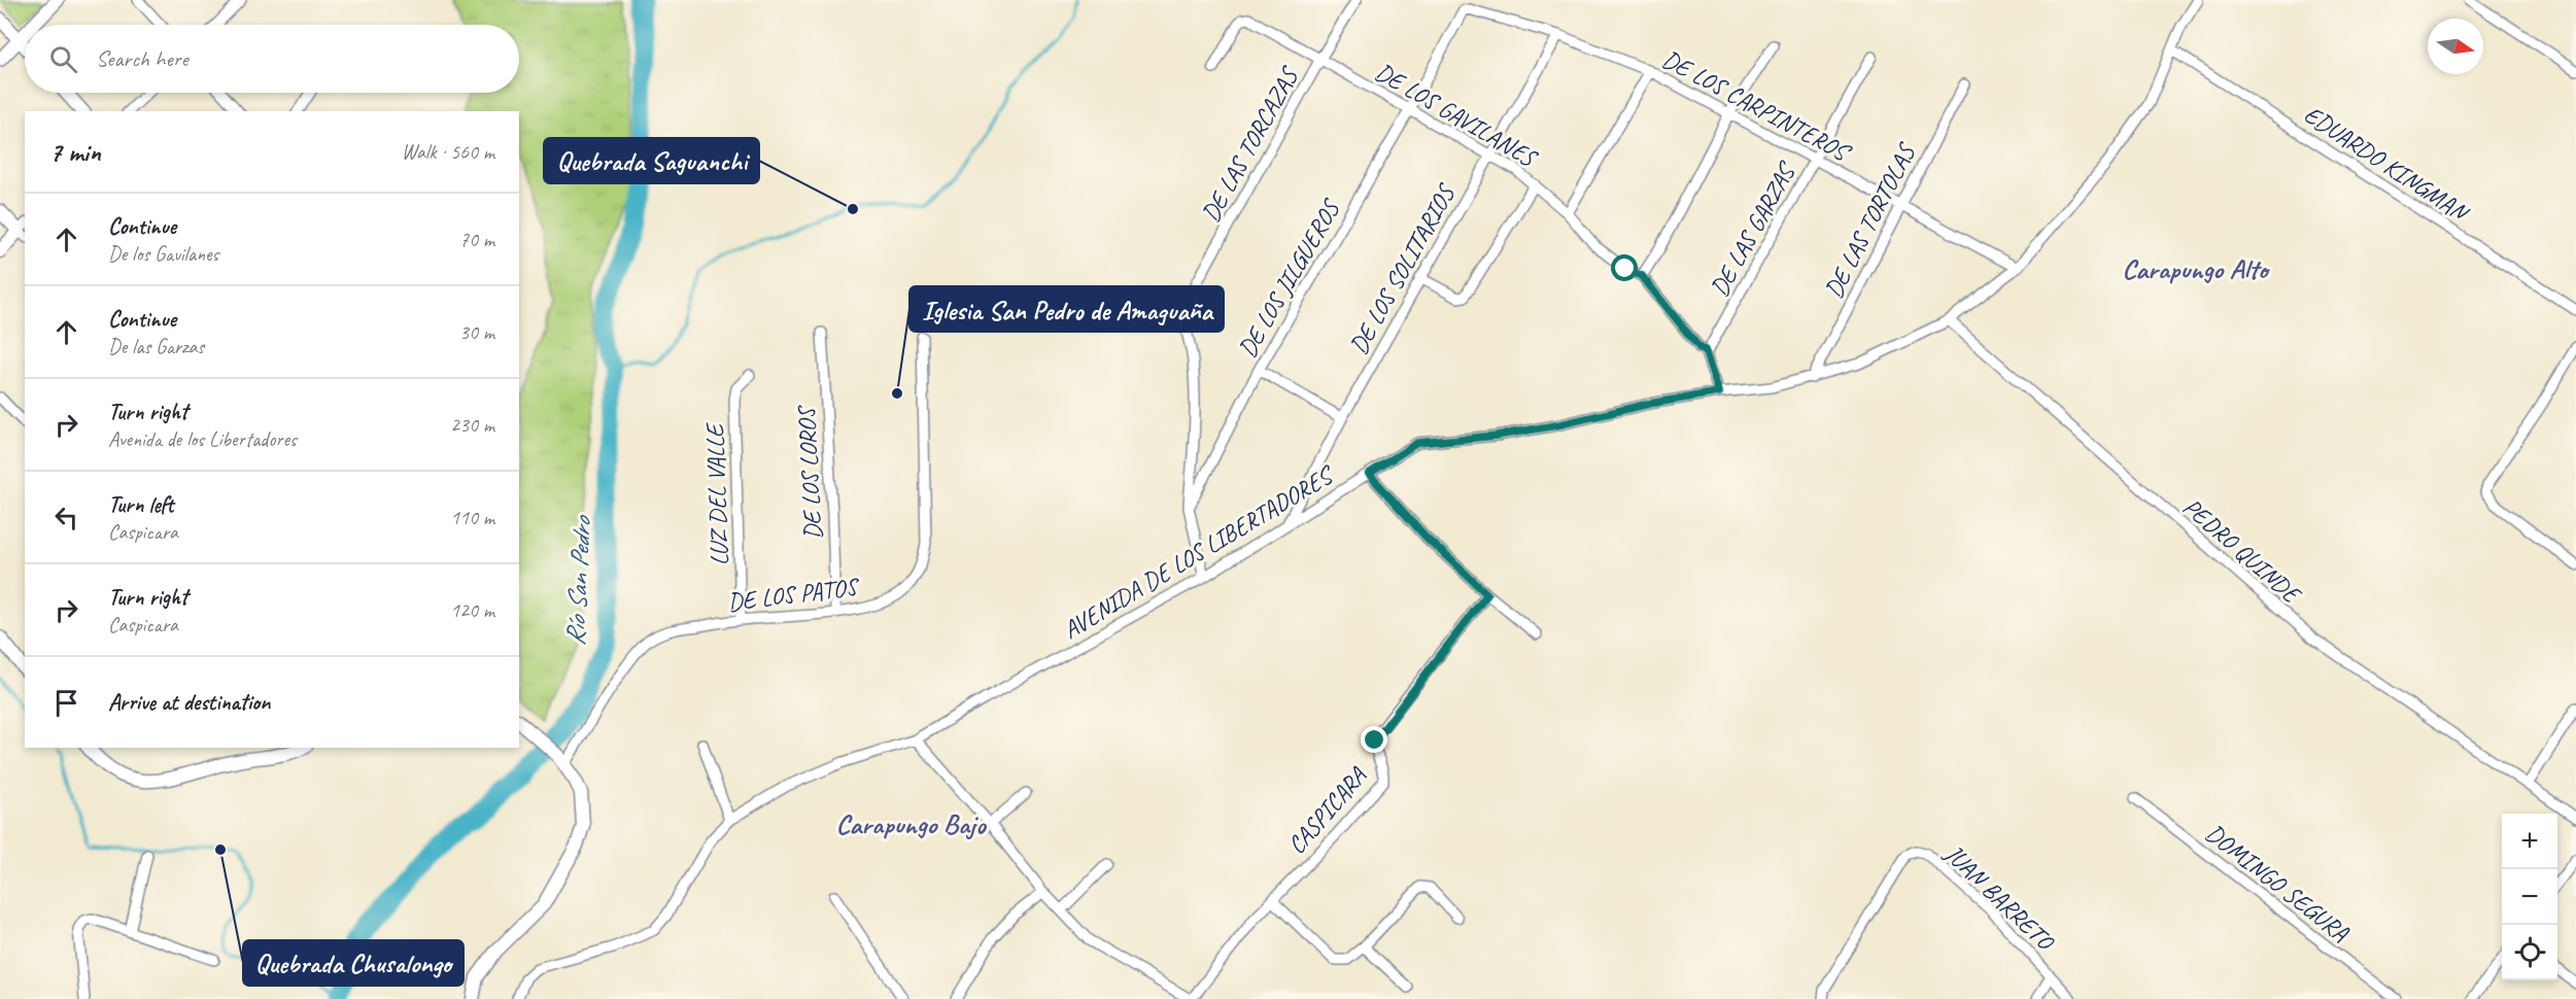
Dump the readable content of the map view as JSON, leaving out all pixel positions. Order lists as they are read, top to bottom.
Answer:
{
  "streets": {
    "street": [
      "DE LOS CARPINTEROS",
      "DE LOS GAVILANES",
      "DE LAS TORCAZAS",
      "EDUARDO KINGMAN",
      "DE LAS TORTOLAS",
      "DE LAS GARZAS",
      "DE LOS SOLITARIOS",
      "DE LOS JILGUEROS",
      "DE LOS LOROS",
      "LUZ DEL VALLE",
      "PEDRO QUINDE",
      "AVENIDA DE LOS LIBERTADORES",
      "DE LOS PATOS",
      "CASPICARA",
      "DOMINGO SEGURA",
      "JUAN BARRETO"
    ]
  },
  "crossings": [
    ["DE LOS CARPINTEROS", "DE LAS TORTOLAS"],
    ["DE LOS CARPINTEROS", "DE LAS GARZAS"],
    ["DE LOS CARPINTEROS", "DE LOS SOLITARIOS"],
    ["DE LOS CARPINTEROS", "DE LOS JILGUEROS"],
    ["DE LOS CARPINTEROS", "AVENIDA DE LOS LIBERTADORES"],
    ["DE LOS GAVILANES", "DE LAS TORCAZAS"],
    ["DE LOS GAVILANES", "DE LAS GARZAS"],
    ["DE LOS GAVILANES", "DE LOS SOLITARIOS"],
    ["DE LOS GAVILANES", "DE LOS JILGUEROS"],
    ["DE LAS TORCAZAS", "DE LOS JILGUEROS"],
    ["EDUARDO KINGMAN", "AVENIDA DE LOS LIBERTADORES"],
    ["DE LAS TORTOLAS", "AVENIDA DE LOS LIBERTADORES"],
    ["DE LOS SOLITARIOS", "AVENIDA DE LOS LIBERTADORES"],
    ["DE LOS LOROS", "DE LOS PATOS"],
    ["LUZ DEL VALLE", "DE LOS PATOS"],
    ["PEDRO QUINDE", "AVENIDA DE LOS LIBERTADORES"]
  ],
  "districts": ["Carapungo Alto", "Carapungo Bajo"],
  "water": ["Río San Pedro"],
  "places": ["Quebrada Saguanchi", "Iglesia San Pedro de Amaguaña", "Quebrada Chusalongo"],
  "north": "right",
  "page": {
    "search": "Search here",
    "heading": ["7 min", "Walk · 560 m"],
    "list": [
      ["Continue", "De los Gavilanes", "70 m"],
      ["Continue", "De las Garzas", "30 m"],
      ["Turn right", "Avenida de los Libertadores", "230 m"],
      ["Turn left", "Caspicara", "110 m"],
      ["Turn right", "Caspicara", "120 m"],
      "Arrive at destination"
    ],
    "map_buttons": ["+", "−"]
  }
}
